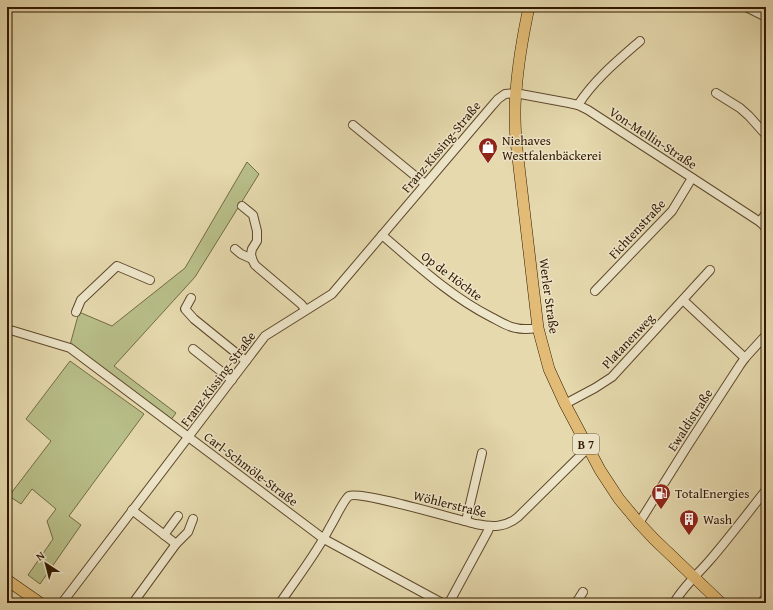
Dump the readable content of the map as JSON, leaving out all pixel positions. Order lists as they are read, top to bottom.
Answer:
{
  "streets": {
    "main road": ["Werler Straße", "B 7"],
    "street": [
      "Von-Mellin-Straße",
      "Franz-Kissing-Straße",
      "Fichtenstraße",
      "Op de Höchte",
      "Platanenweg",
      "Ewaldistraße",
      "Carl-Schmöle-Straße",
      "Wöhlerstraße"
    ]
  },
  "crossings": [
    ["Von-Mellin-Straße", "Franz-Kissing-Straße"],
    ["Von-Mellin-Straße", "Fichtenstraße"],
    ["Von-Mellin-Straße", "Werler Straße"],
    ["Franz-Kissing-Straße", "Op de Höchte"],
    ["Franz-Kissing-Straße", "Werler Straße"],
    ["Franz-Kissing-Straße", "Carl-Schmöle-Straße"],
    ["Op de Höchte", "Werler Straße"],
    ["Werler Straße", "Platanenweg"],
    ["Werler Straße", "Ewaldistraße"],
    ["Werler Straße", "Wöhlerstraße"],
    ["Carl-Schmöle-Straße", "Wöhlerstraße"]
  ],
  "places": {
    "shop": ["Niehaves Westfalenbäckerei"],
    "fuel station": ["TotalEnergies"],
    "building": ["Wash"]
  },
  "north": "top left"
}
